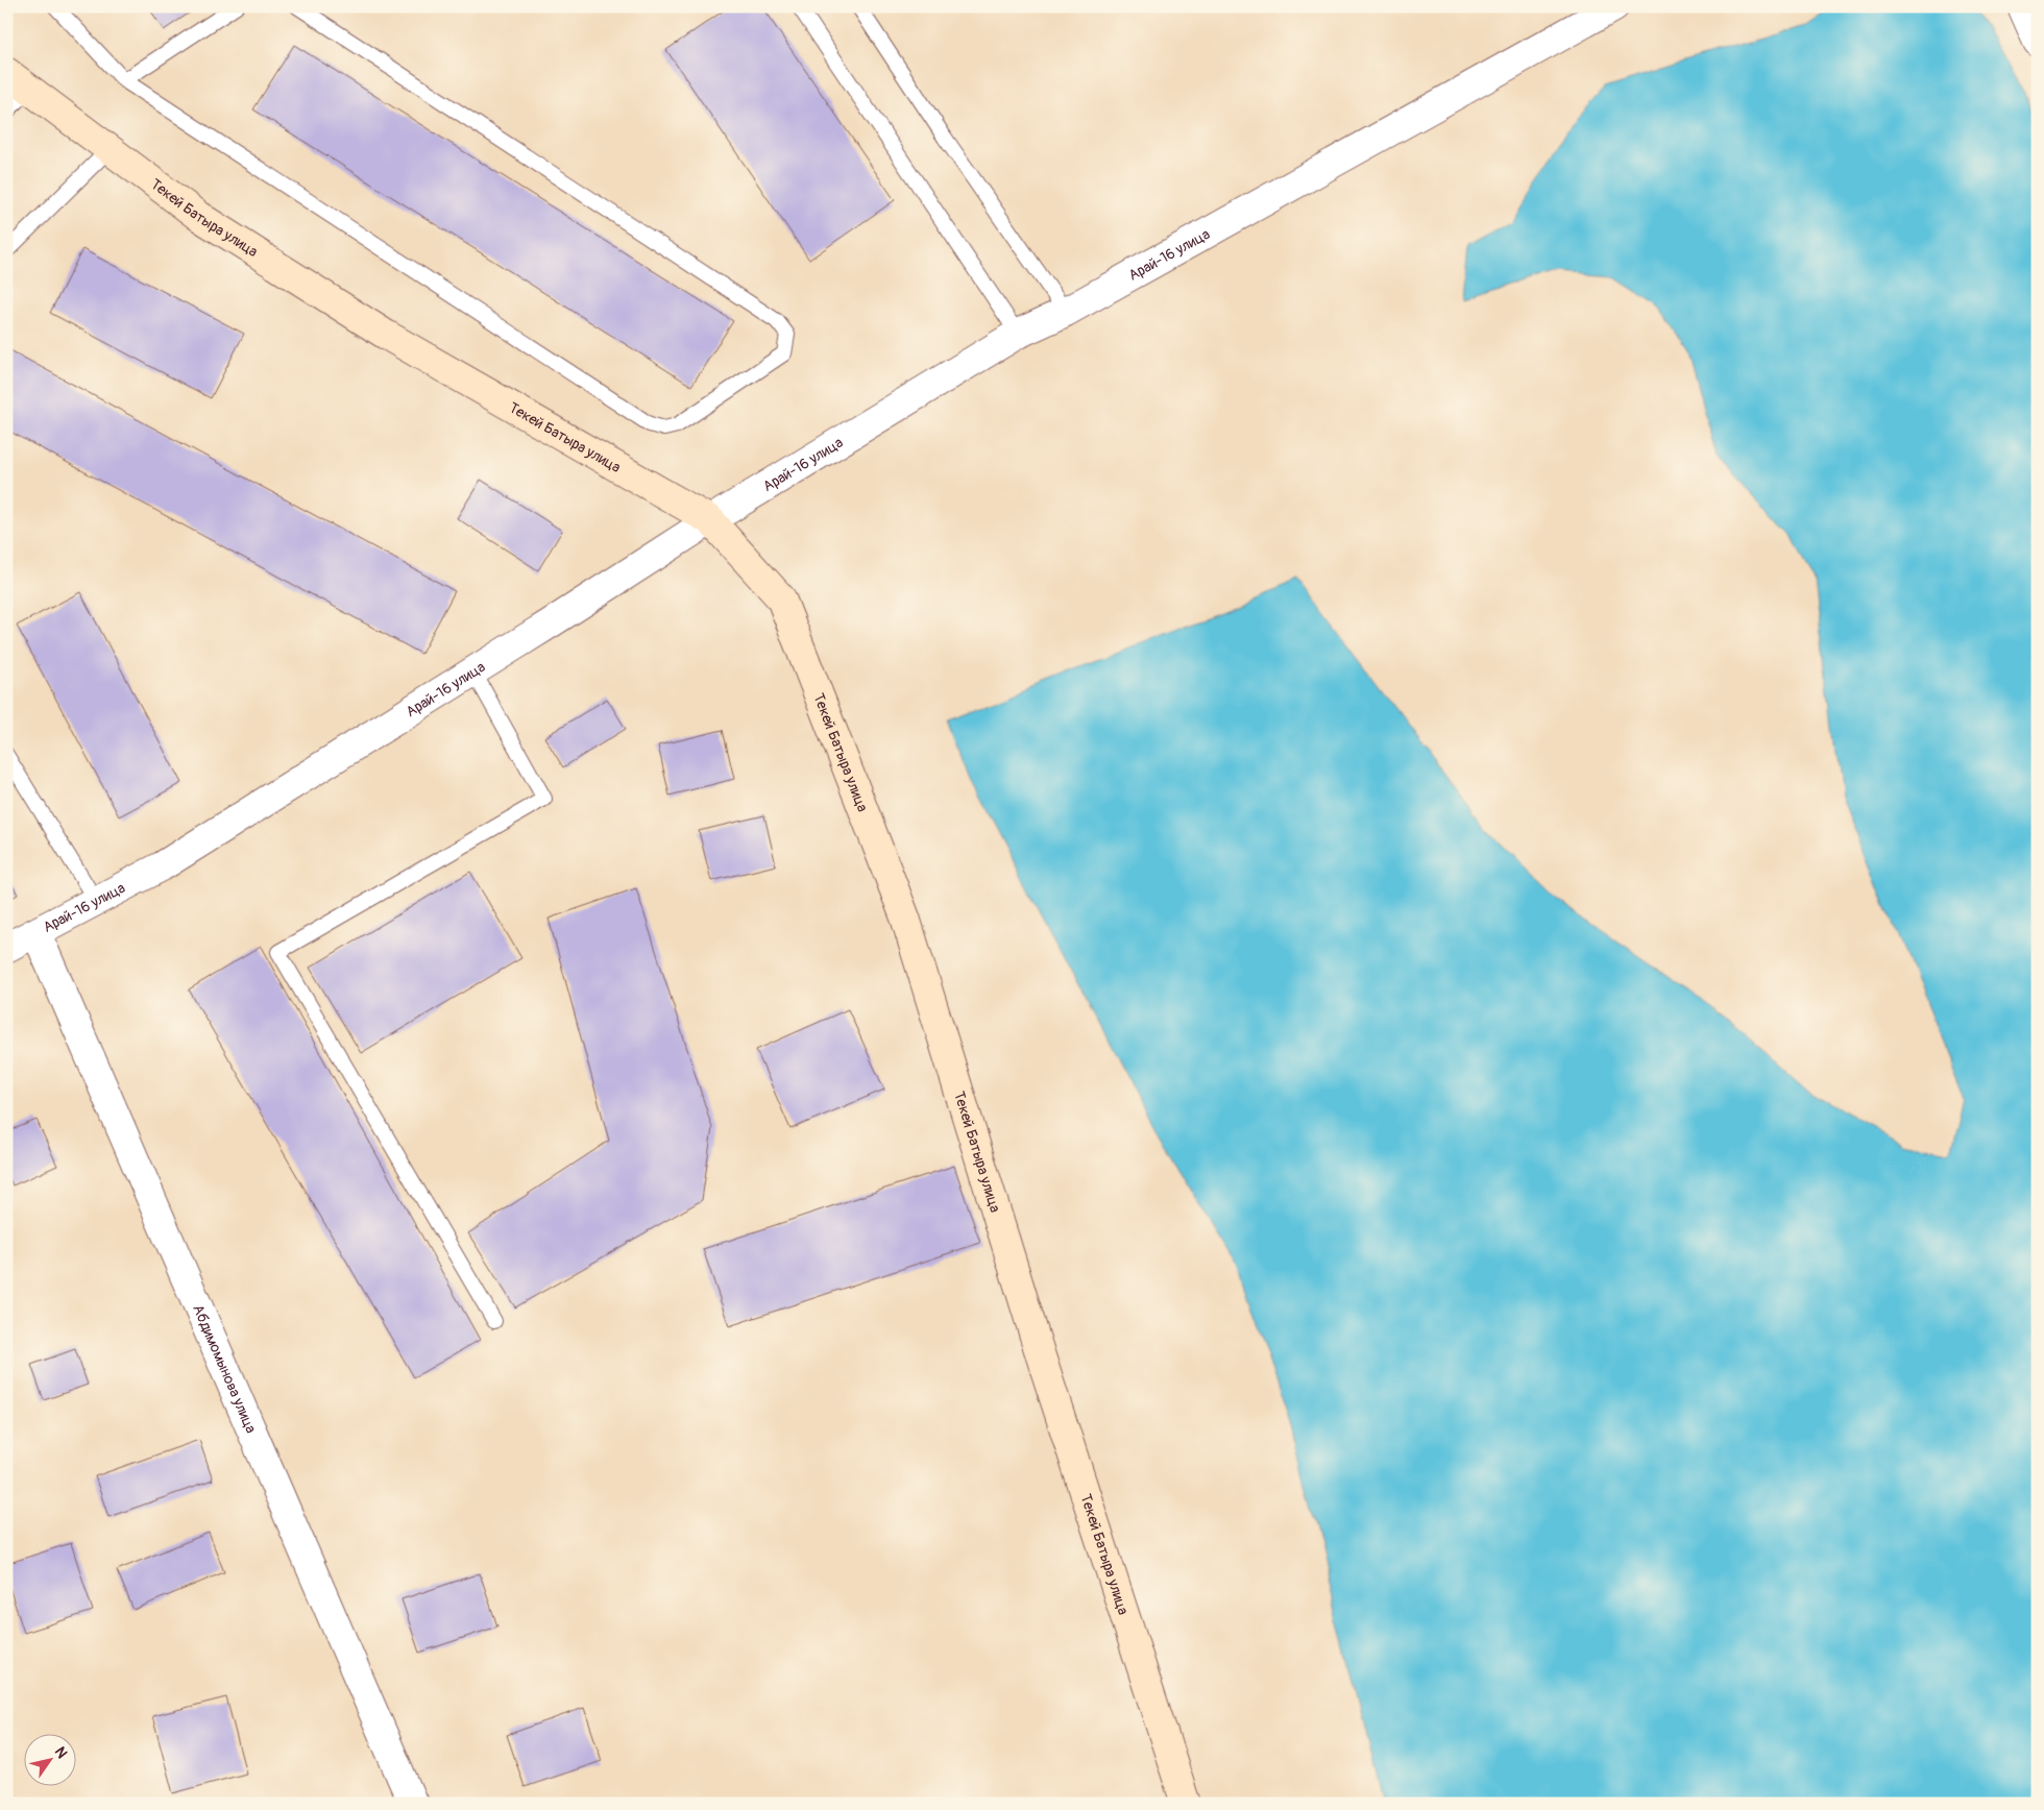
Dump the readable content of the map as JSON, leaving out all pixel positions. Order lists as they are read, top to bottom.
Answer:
{
  "streets": {
    "street": ["Текей Батыра улица", "Арай-16 улица", "Абдимомынова улица"]
  },
  "crossings": [
    ["Текей Батыра улица", "Арай-16 улица"],
    ["Арай-16 улица", "Абдимомынова улица"]
  ],
  "north": "top right"
}
